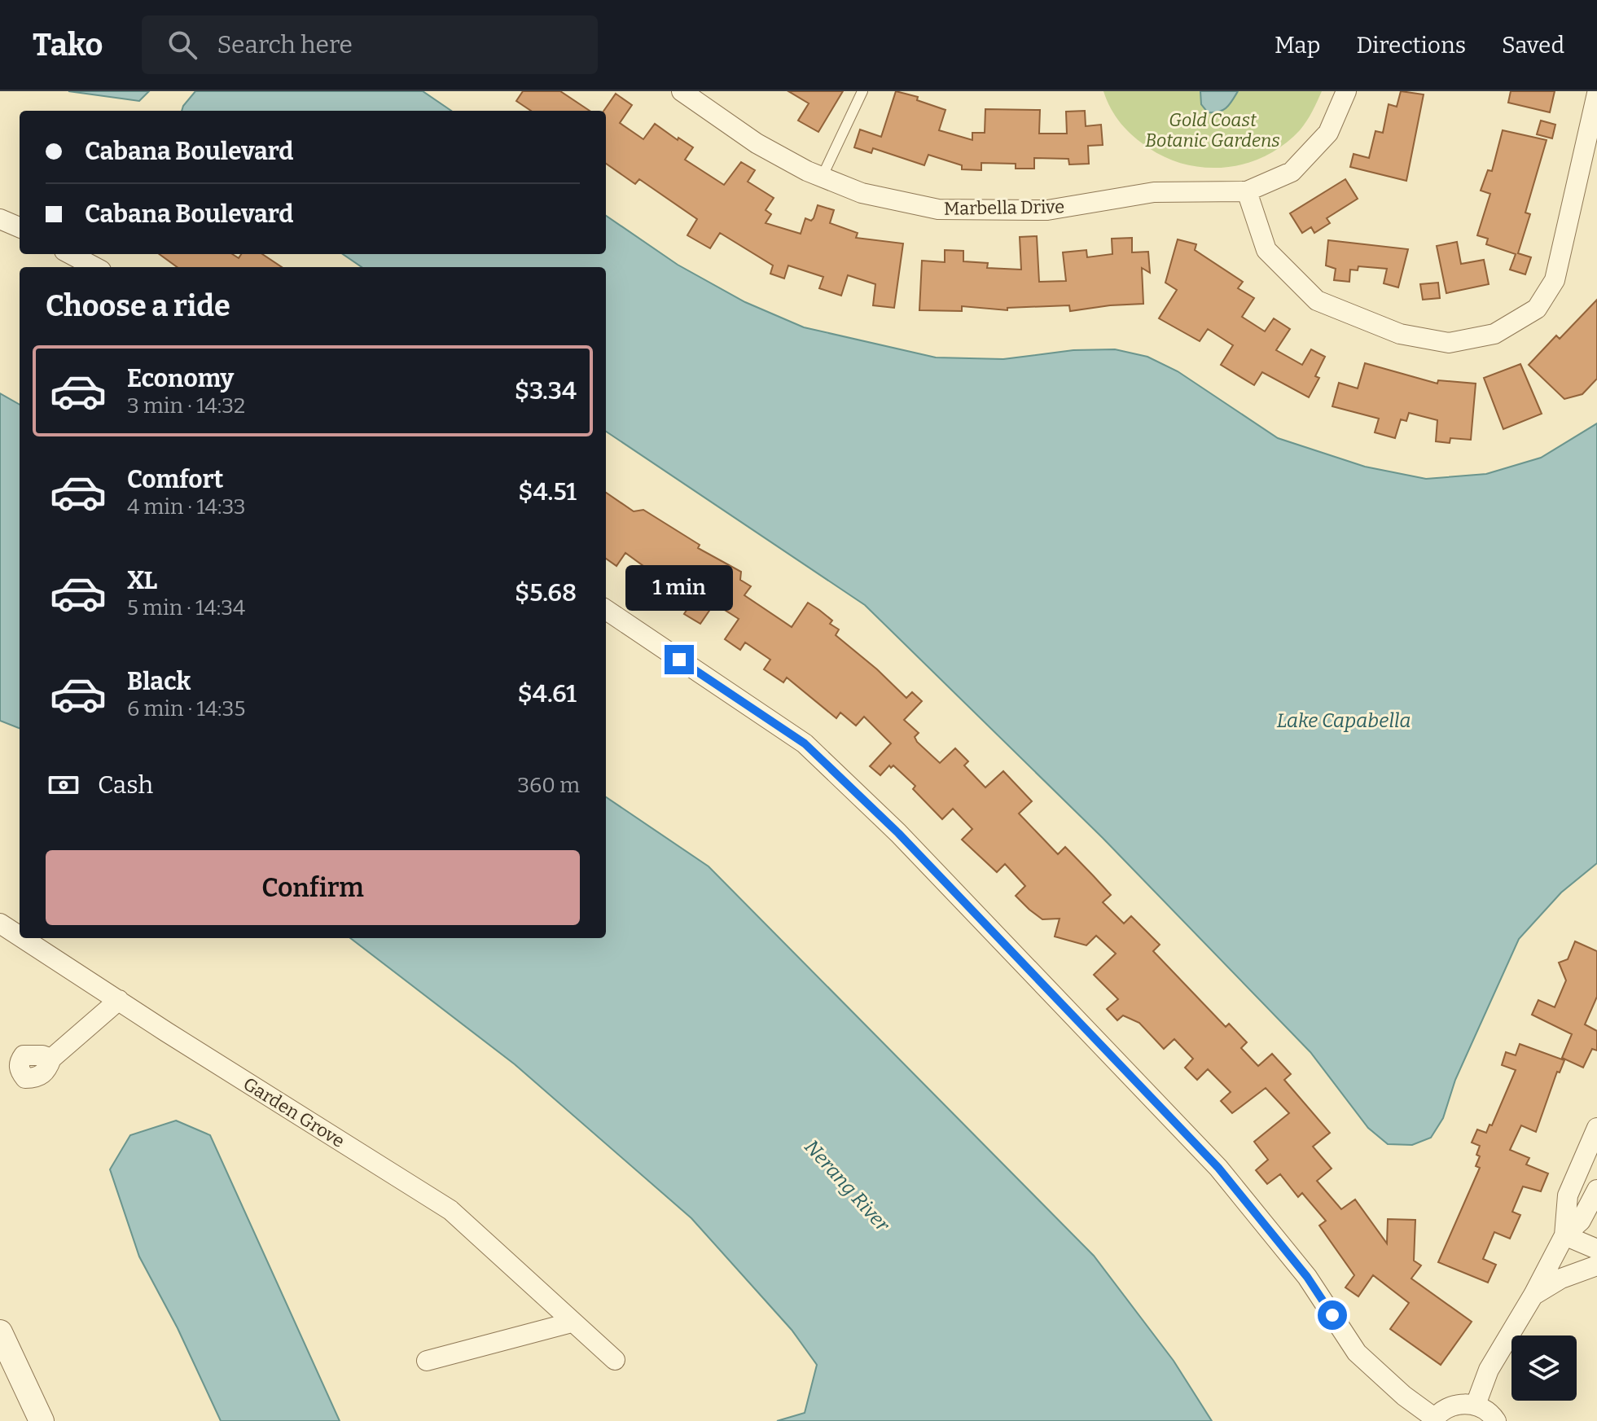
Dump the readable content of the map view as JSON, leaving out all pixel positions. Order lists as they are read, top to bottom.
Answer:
{
  "streets": {
    "street": ["Marbella Drive", "Garden Grove"]
  },
  "water": ["Lake Capabella", "Nerang River"],
  "parks": ["Gold Coast Botanic Gardens"],
  "page": {
    "header": "Tako",
    "search": "Search here",
    "nav": ["Map", "Directions", "Saved"],
    "banner": ["Cabana Boulevard", "Cabana Boulevard"],
    "heading": "Choose a ride",
    "list": [
      {
        "name": "Economy",
        "note": "3 min · 14:32",
        "value": "$3.34"
      },
      {
        "name": "Comfort",
        "note": "4 min · 14:33",
        "value": "$4.51"
      },
      {
        "name": "XL",
        "note": "5 min · 14:34",
        "value": "$5.68"
      },
      {
        "name": "Black",
        "note": "6 min · 14:35",
        "value": "$4.61"
      }
    ],
    "bubble": "1 min",
    "pay": ["Cash", "360 m"],
    "buttons": "Confirm"
  }
}
